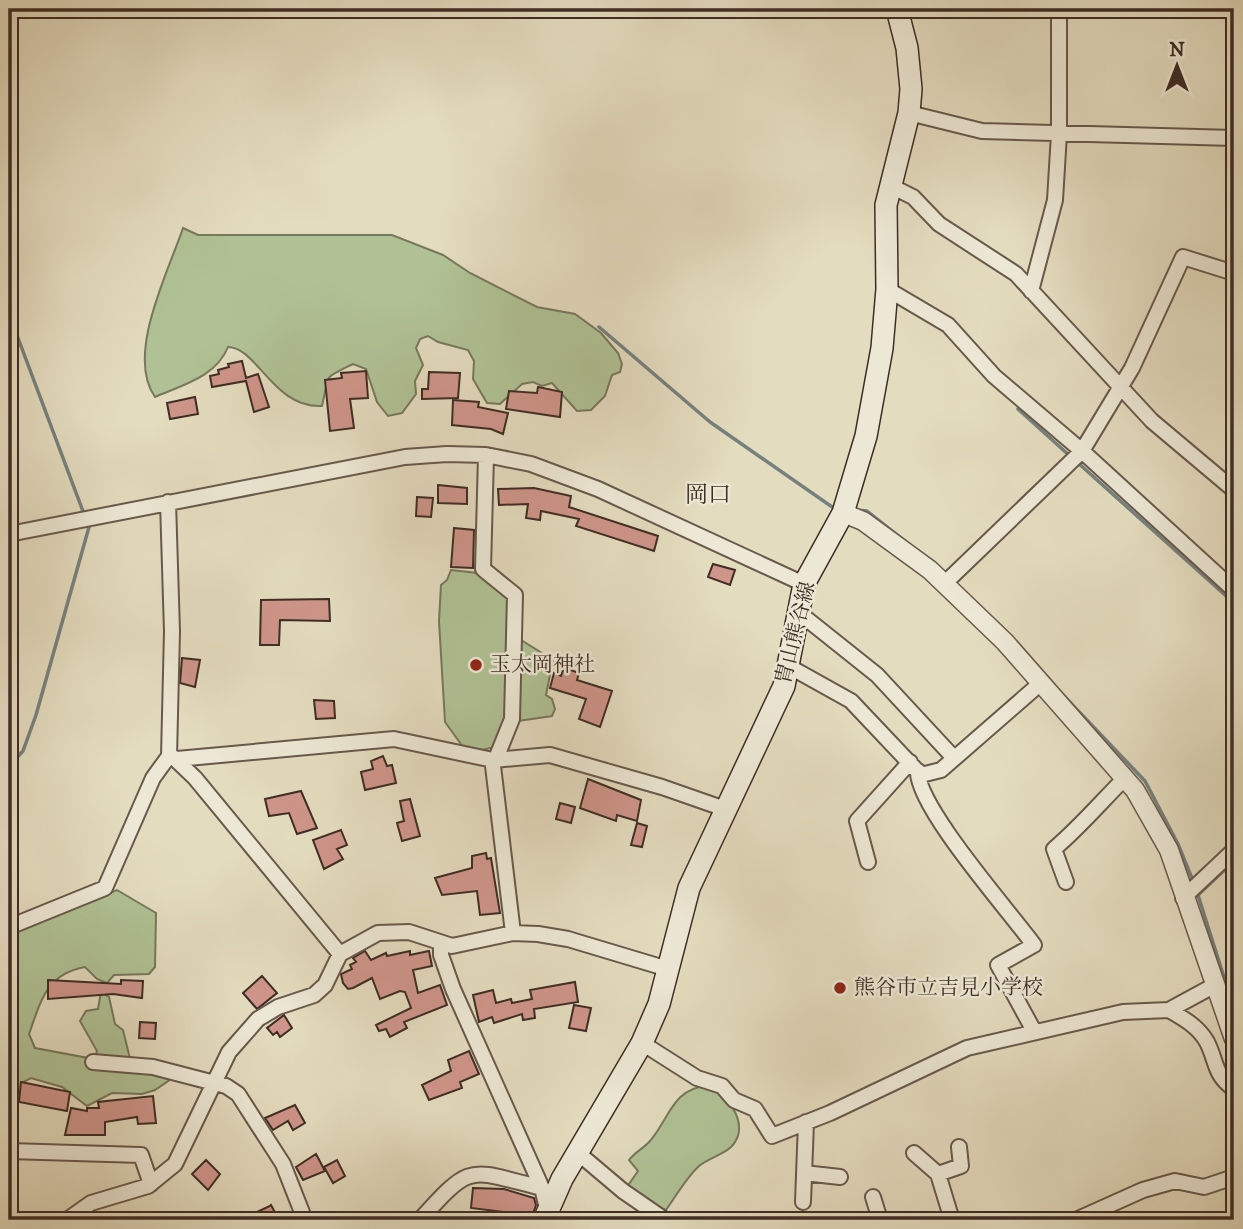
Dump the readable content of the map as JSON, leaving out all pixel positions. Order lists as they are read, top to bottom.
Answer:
{
  "streets": {
    "main road": ["胄山熊谷線"]
  },
  "districts": ["岡口"],
  "places": ["玉太岡神社", "熊谷市立吉見小学校"],
  "north": "top"
}
